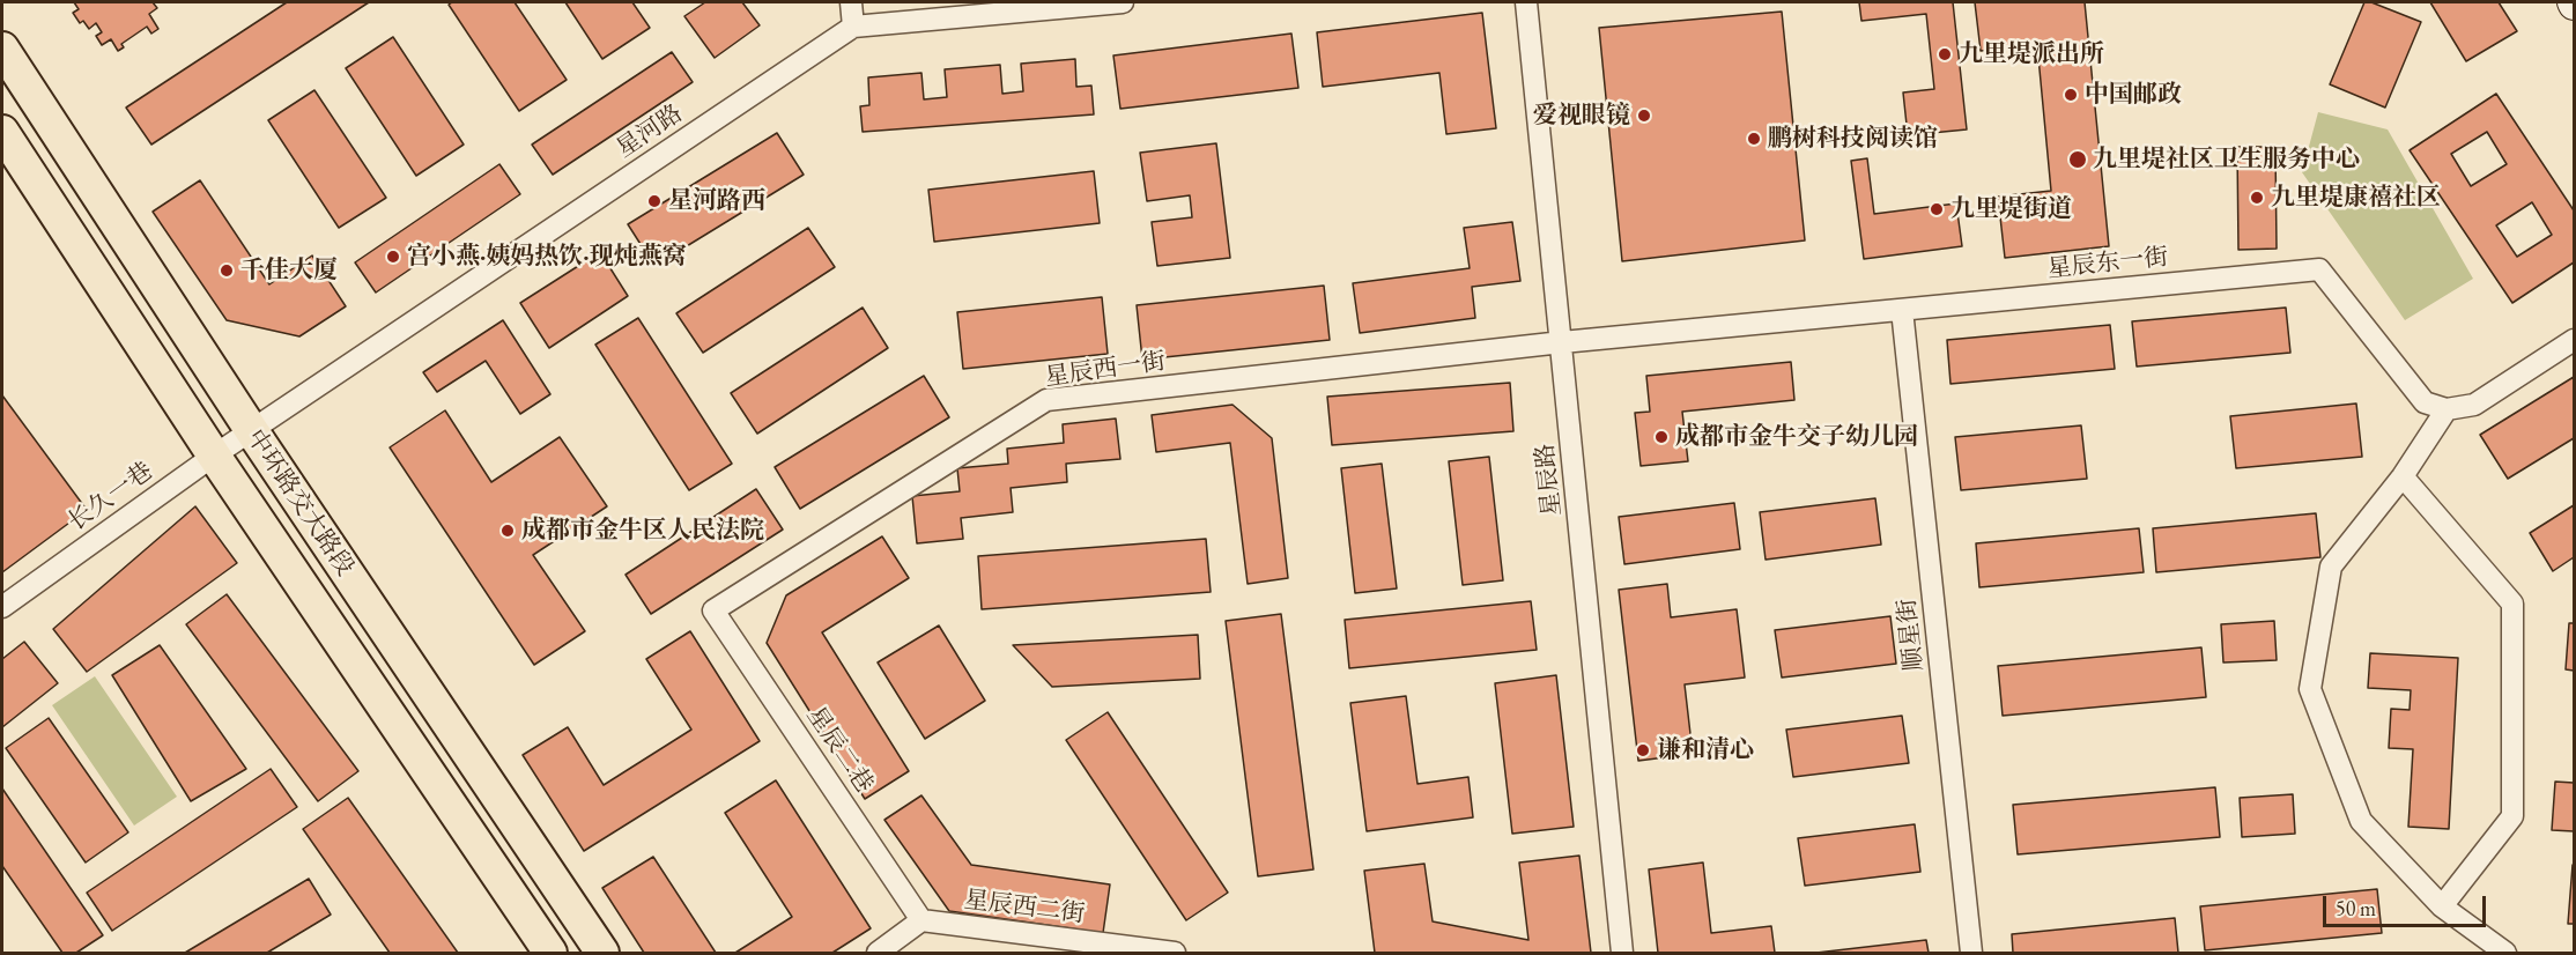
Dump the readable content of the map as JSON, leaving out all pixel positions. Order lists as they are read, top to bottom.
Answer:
{
  "streets": {
    "main road": ["中环路交大路段"],
    "street": [
      "星河路",
      "星辰东一街",
      "星辰西一街",
      "星辰路",
      "长久一巷",
      "顺星街",
      "星辰二巷",
      "星辰西二街"
    ]
  },
  "crossings": [
    ["星河路", "长久一巷"],
    ["星河路", "中环路交大路段"],
    ["星辰东一街", "星辰西一街"],
    ["星辰东一街", "星辰路"],
    ["星辰东一街", "顺星街"],
    ["星辰西一街", "星辰路"],
    ["星辰西一街", "星辰二巷"],
    ["长久一巷", "中环路交大路段"],
    ["星辰二巷", "星辰西二街"]
  ],
  "places": [
    "九里堤派出所",
    "中国邮政",
    "爱视眼镜",
    "鹏树科技阅读馆",
    "九里堤社区卫生服务中心",
    "九里堤康禧社区",
    "星河路西",
    "九里堤街道",
    "宫小燕·姨妈热饮·现炖燕窝",
    "千佳大厦",
    "成都市金牛交子幼儿园",
    "成都市金牛区人民法院",
    "谦和清心"
  ],
  "scale_bar": "50 m"
}
